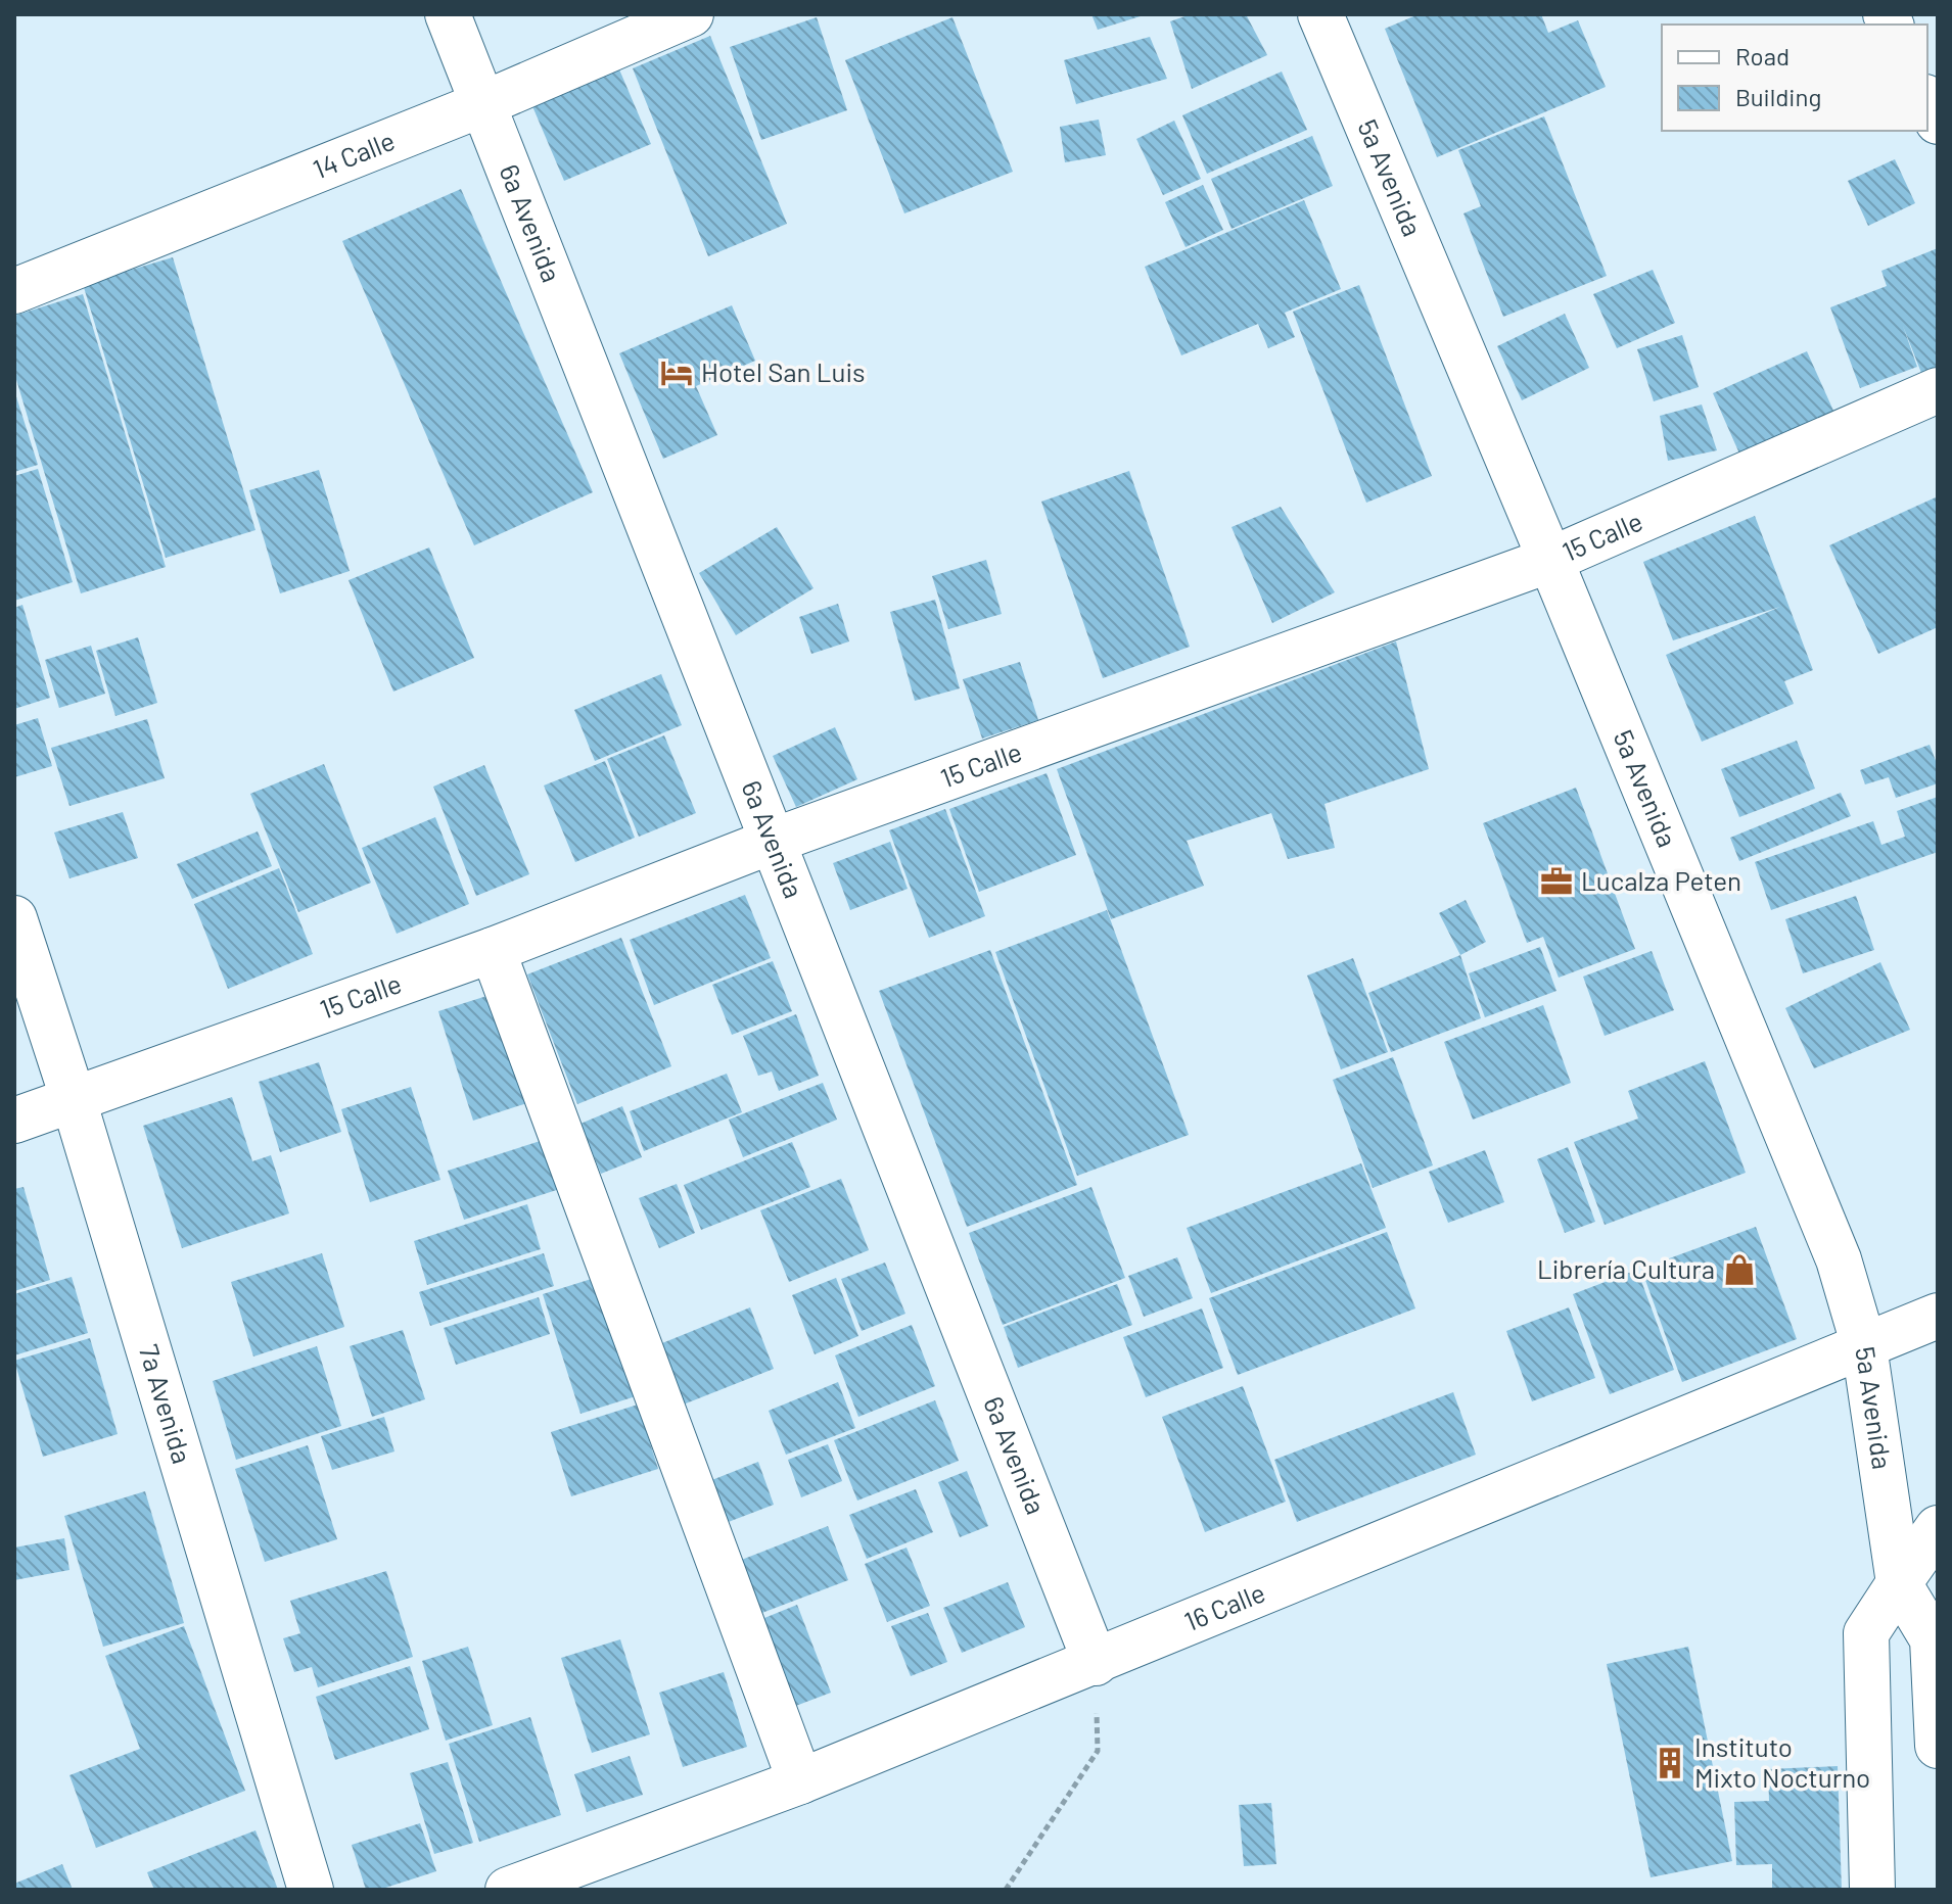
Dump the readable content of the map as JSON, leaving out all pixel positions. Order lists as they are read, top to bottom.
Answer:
{
  "streets": {
    "street": [
      "14 Calle",
      "5a Avenida",
      "6a Avenida",
      "15 Calle",
      "7a Avenida",
      "16 Calle"
    ]
  },
  "crossings": [
    ["14 Calle", "6a Avenida"],
    ["5a Avenida", "15 Calle"],
    ["5a Avenida", "16 Calle"],
    ["6a Avenida", "15 Calle"],
    ["6a Avenida", "16 Calle"],
    ["15 Calle", "7a Avenida"]
  ],
  "places": {
    "hotel": ["Hotel San Luis"],
    "office": ["Lucalza Peten"],
    "shop": ["Librería Cultura"],
    "building": ["Instituto Mixto Nocturno"]
  },
  "legend": ["Road", "Building"]
}
